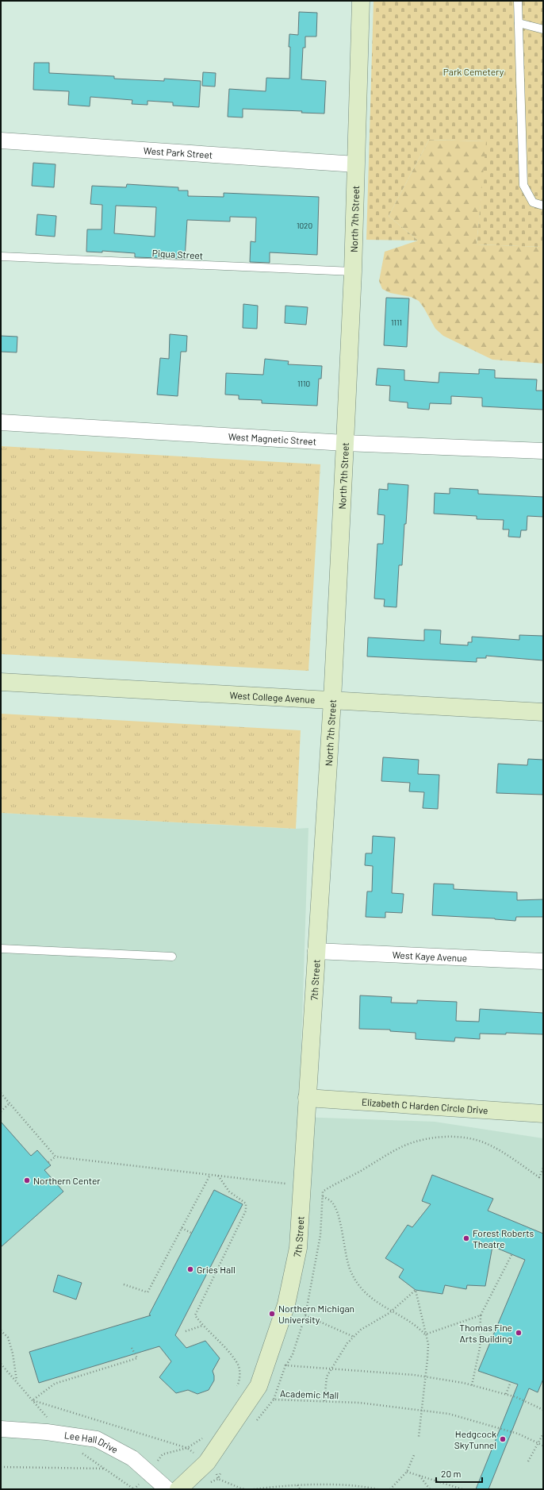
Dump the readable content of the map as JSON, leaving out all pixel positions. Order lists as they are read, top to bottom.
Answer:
{
  "streets": {
    "street": [
      "West Park Street",
      "North 7th Street",
      "West Magnetic Street",
      "West College Avenue",
      "West Kaye Avenue",
      "7th Street",
      "Elizabeth C Harden Circle Drive",
      "Lee Hall Drive"
    ],
    "lane": ["Piqua Street"],
    "path": ["Academic Mall"]
  },
  "crossings": [
    ["West Park Street", "North 7th Street"],
    ["North 7th Street", "Piqua Street"],
    ["North 7th Street", "West Magnetic Street"],
    ["North 7th Street", "West College Avenue"],
    ["North 7th Street", "West Kaye Avenue"],
    ["North 7th Street", "7th Street"],
    ["West Kaye Avenue", "7th Street"],
    ["7th Street", "Elizabeth C Harden Circle Drive"]
  ],
  "parks": ["Park Cemetery"],
  "places": [
    "Northern Center",
    "Forest Roberts Theatre",
    "Gries Hall",
    "Northern Michigan University",
    "Thomas Fine Arts Building",
    "Hedgcock SkyTunnel"
  ],
  "house_numbers": ["1020", "1111", "1110"],
  "scale_bar": "20 m"
}
